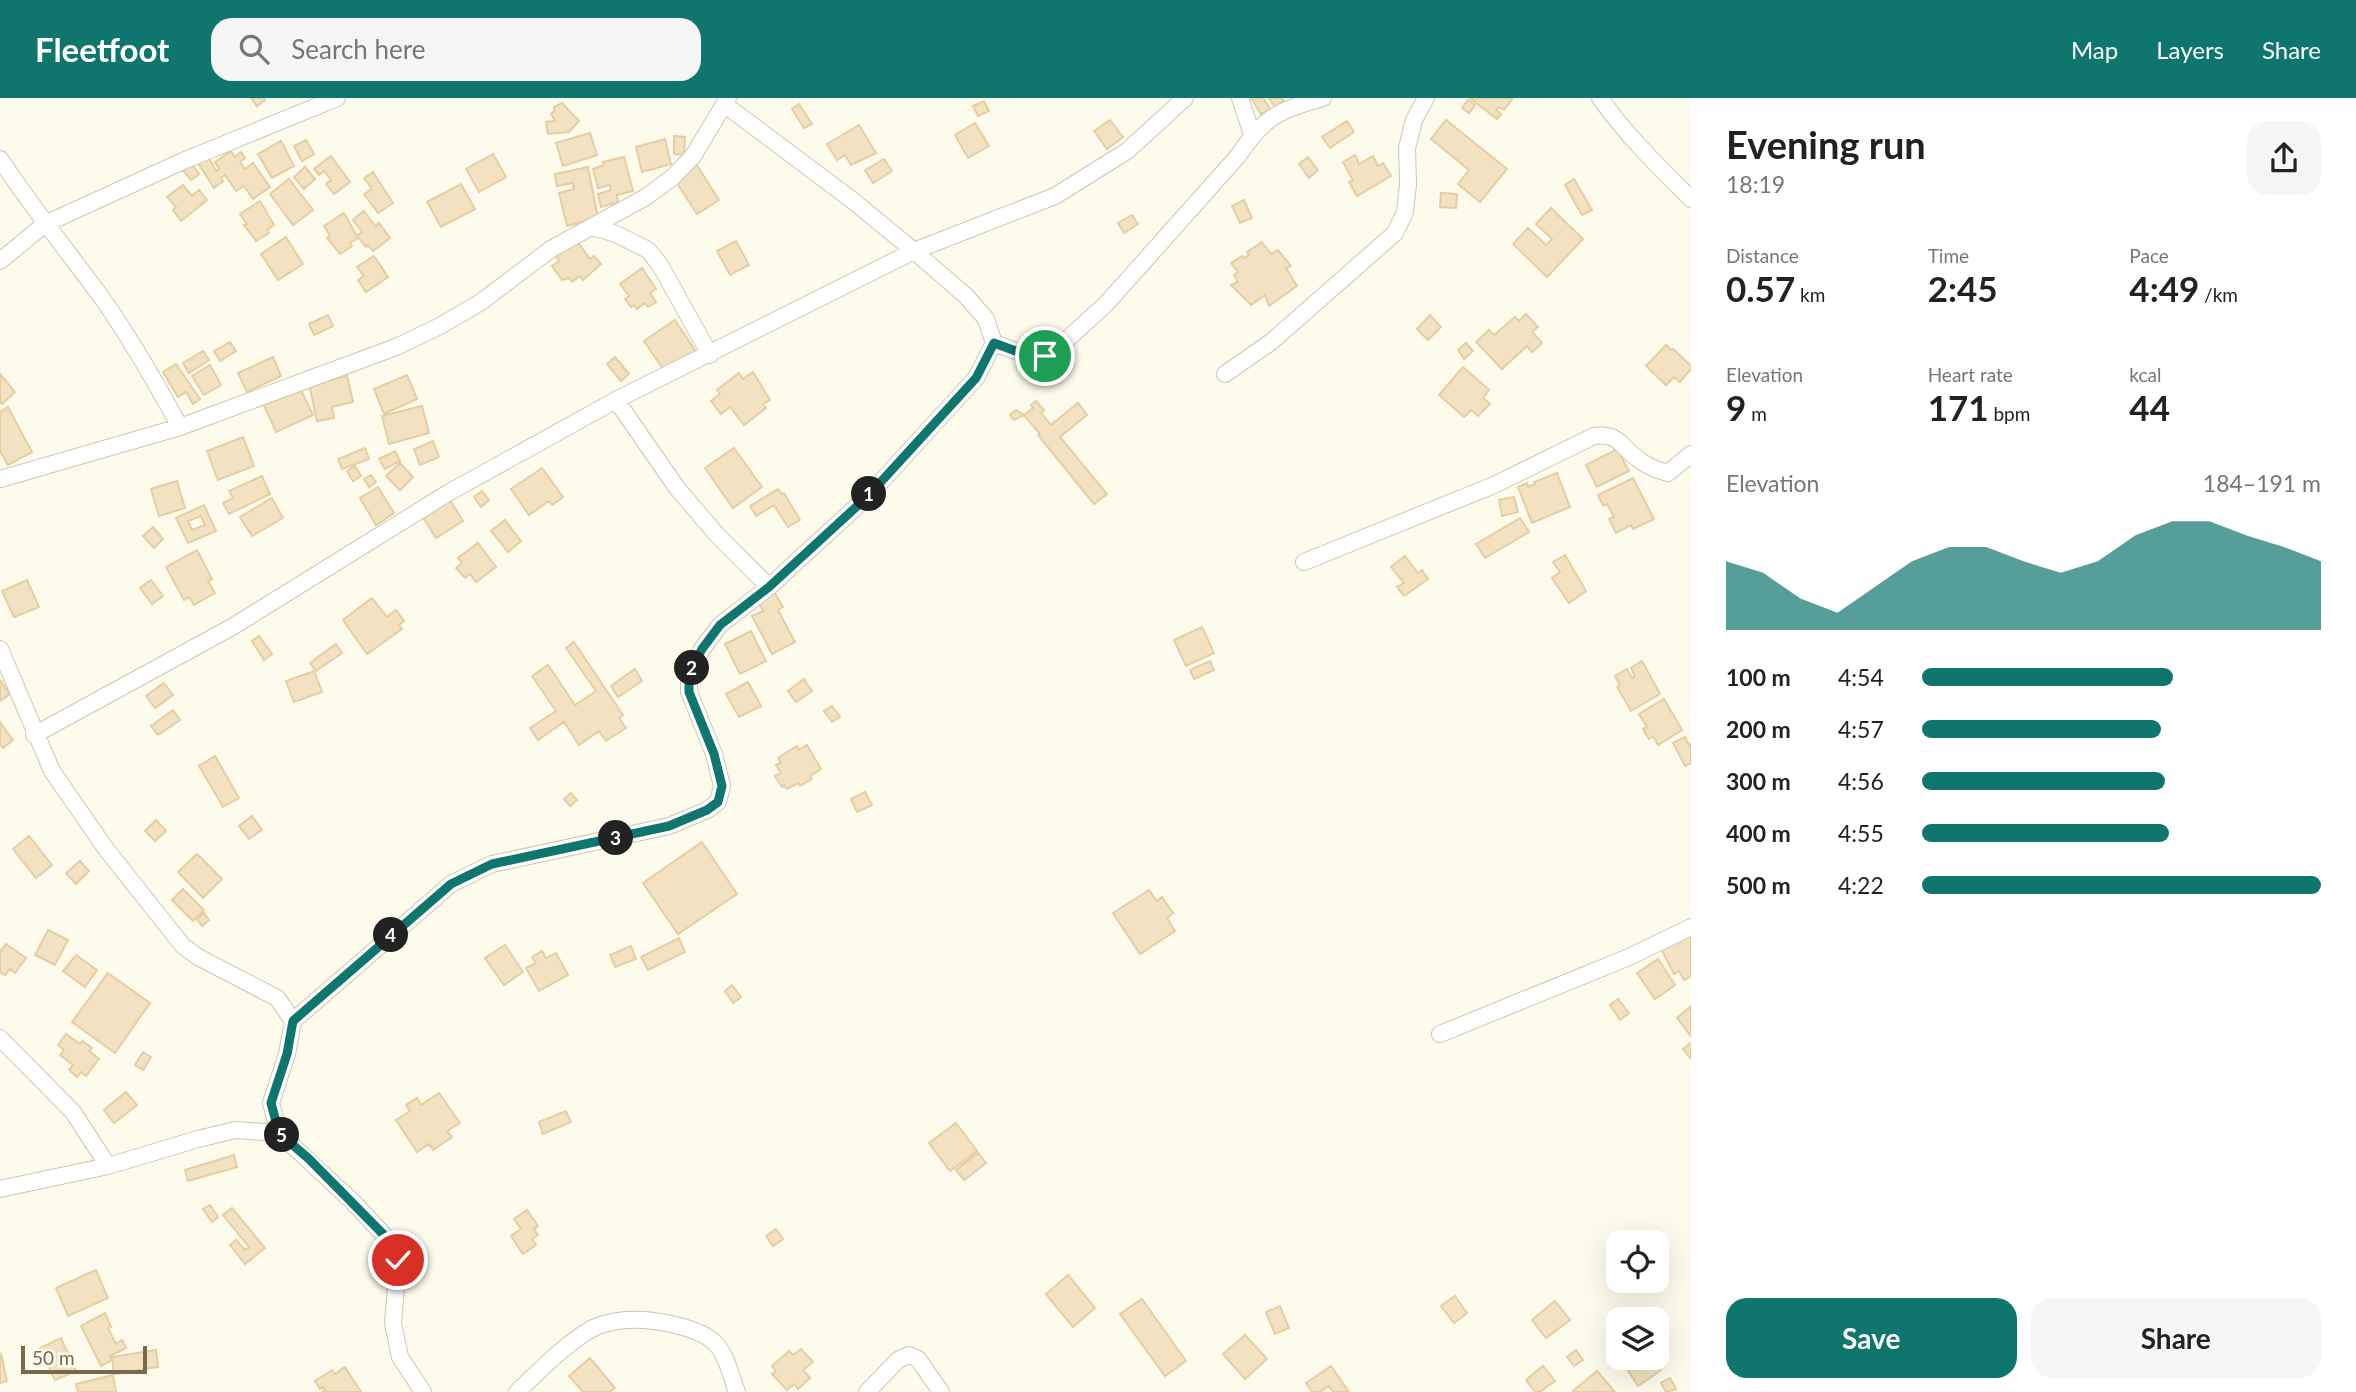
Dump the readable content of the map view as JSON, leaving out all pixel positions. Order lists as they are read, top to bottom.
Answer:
{
  "scale_bar": "50 m",
  "page": {
    "header": "Fleetfoot",
    "search": "Search here",
    "nav": ["Map", "Layers", "Share"],
    "heading": ["Evening run", "18:19"],
    "stats": [
      ["Distance", "0.57 km"],
      ["Time", "2:45"],
      ["Pace", "4:49 /km"],
      ["Elevation", "9 m"],
      ["Heart rate", "171 bpm"],
      ["kcal", "44"]
    ],
    "chart": ["Elevation", "184–191 m"],
    "pins": [
      "1",
      "2",
      "3",
      "4",
      "5"
    ],
    "list": [
      {
        "name": "100 m",
        "note": "4:54"
      },
      {
        "name": "200 m",
        "note": "4:57"
      },
      {
        "name": "300 m",
        "note": "4:56"
      },
      {
        "name": "400 m",
        "note": "4:55"
      },
      {
        "name": "500 m",
        "note": "4:22"
      }
    ],
    "buttons": ["Save", "Share"],
    "scale": "50 m"
  }
}
